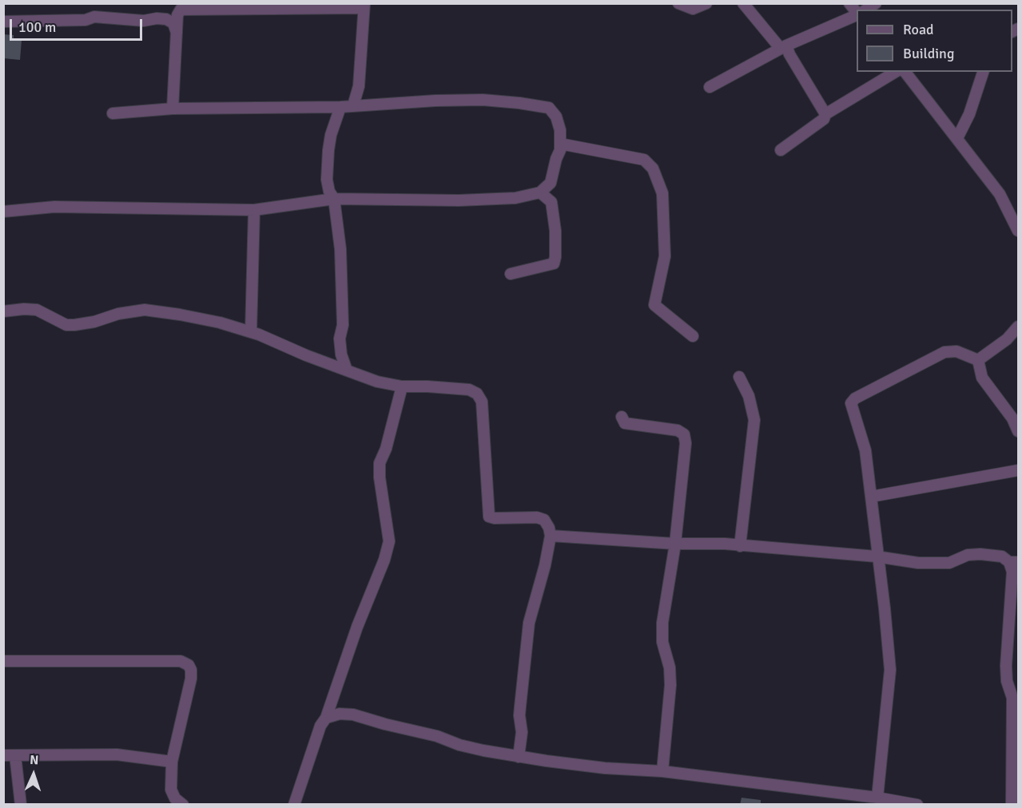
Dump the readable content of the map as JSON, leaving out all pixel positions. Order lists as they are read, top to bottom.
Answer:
{
  "legend": ["Road", "Building"],
  "scale_bar": "100 m",
  "north": "top"
}
